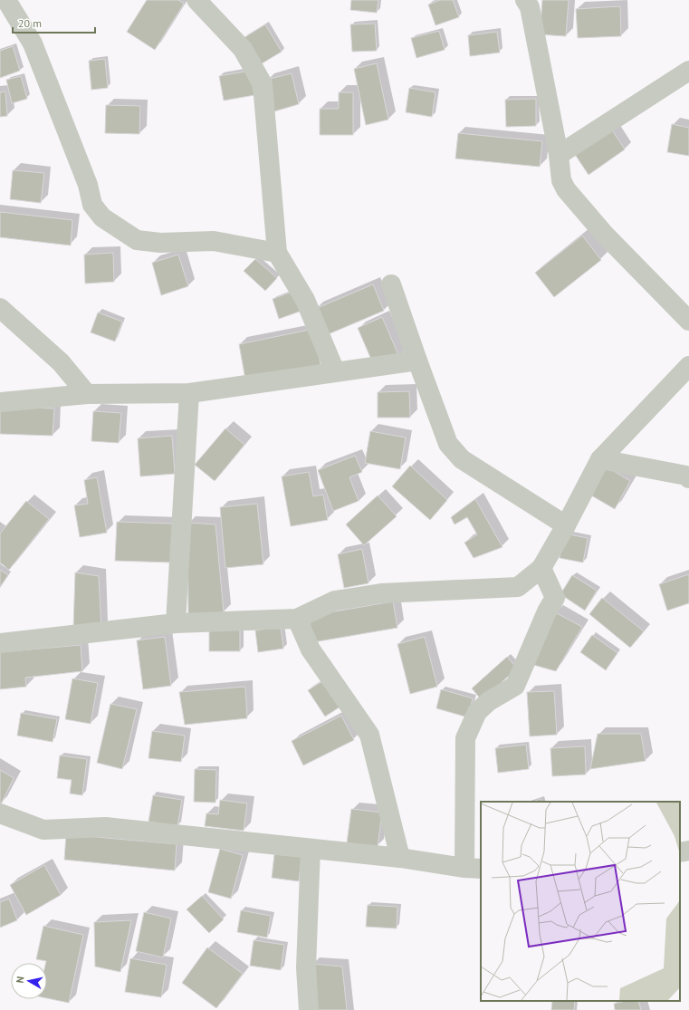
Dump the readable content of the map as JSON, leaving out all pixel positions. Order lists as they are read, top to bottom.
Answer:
{
  "scale_bar": "20 m",
  "north": "left"
}
